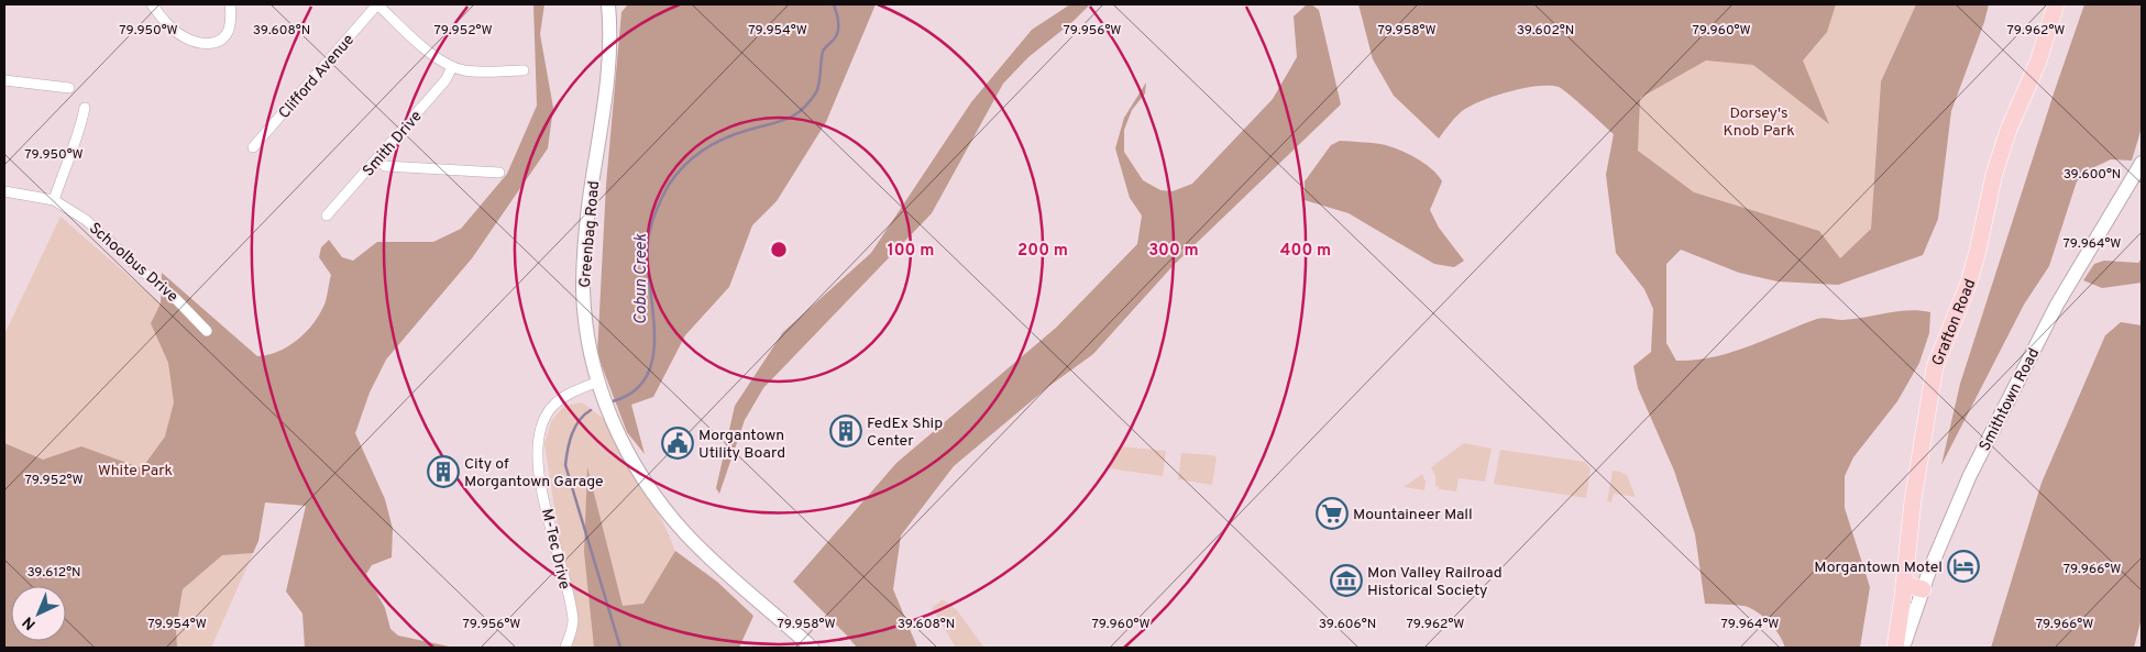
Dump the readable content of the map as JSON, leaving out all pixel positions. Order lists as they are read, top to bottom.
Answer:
{
  "streets": {
    "main road": ["Greenbag Road", "Grafton Road", "Smithtown Road"],
    "street": [
      "Clifford Avenue",
      "Smith Drive",
      "Schoolbus Drive",
      "M-Tec Drive"
    ]
  },
  "crossings": [
    ["Greenbag Road", "M-Tec Drive"]
  ],
  "water": ["Cobun Creek"],
  "parks": ["Dorsey's Knob Park", "White Park"],
  "places": {
    "building": ["FedEx Ship Center", "City of Morgantown Garage"],
    "public building": ["Morgantown Utility Board"],
    "supermarket": ["Mountaineer Mall"],
    "hotel": ["Morgantown Motel"],
    "museum": ["Mon Valley Railroad Historical Society"]
  },
  "north": "bottom left",
  "coordinates": [
    "39.608°N",
    "39.602°N",
    "79.960°W",
    "79.950°W",
    "79.952°W",
    "79.954°W",
    "79.956°W",
    "79.958°W",
    "79.962°W",
    "39.600°N",
    "79.964°W",
    "79.966°W",
    "39.612°N",
    "39.606°N"
  ],
  "rings": [
    "100 m",
    "200 m",
    "300 m",
    "400 m"
  ]
}
